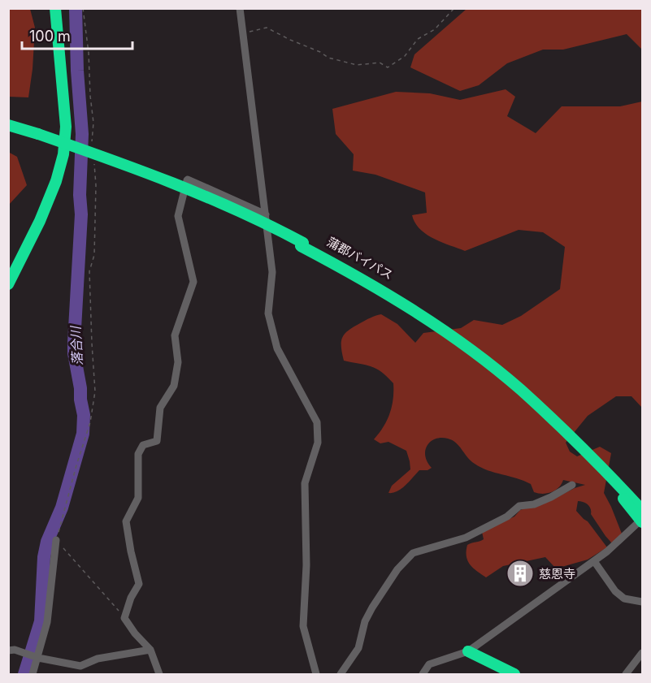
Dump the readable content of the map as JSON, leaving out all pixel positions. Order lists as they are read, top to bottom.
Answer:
{
  "streets": {
    "main road": ["蒲郡バイパス"]
  },
  "water": ["落合川"],
  "places": {
    "building": ["慈恩寺"]
  },
  "scale_bar": "100 m"
}
